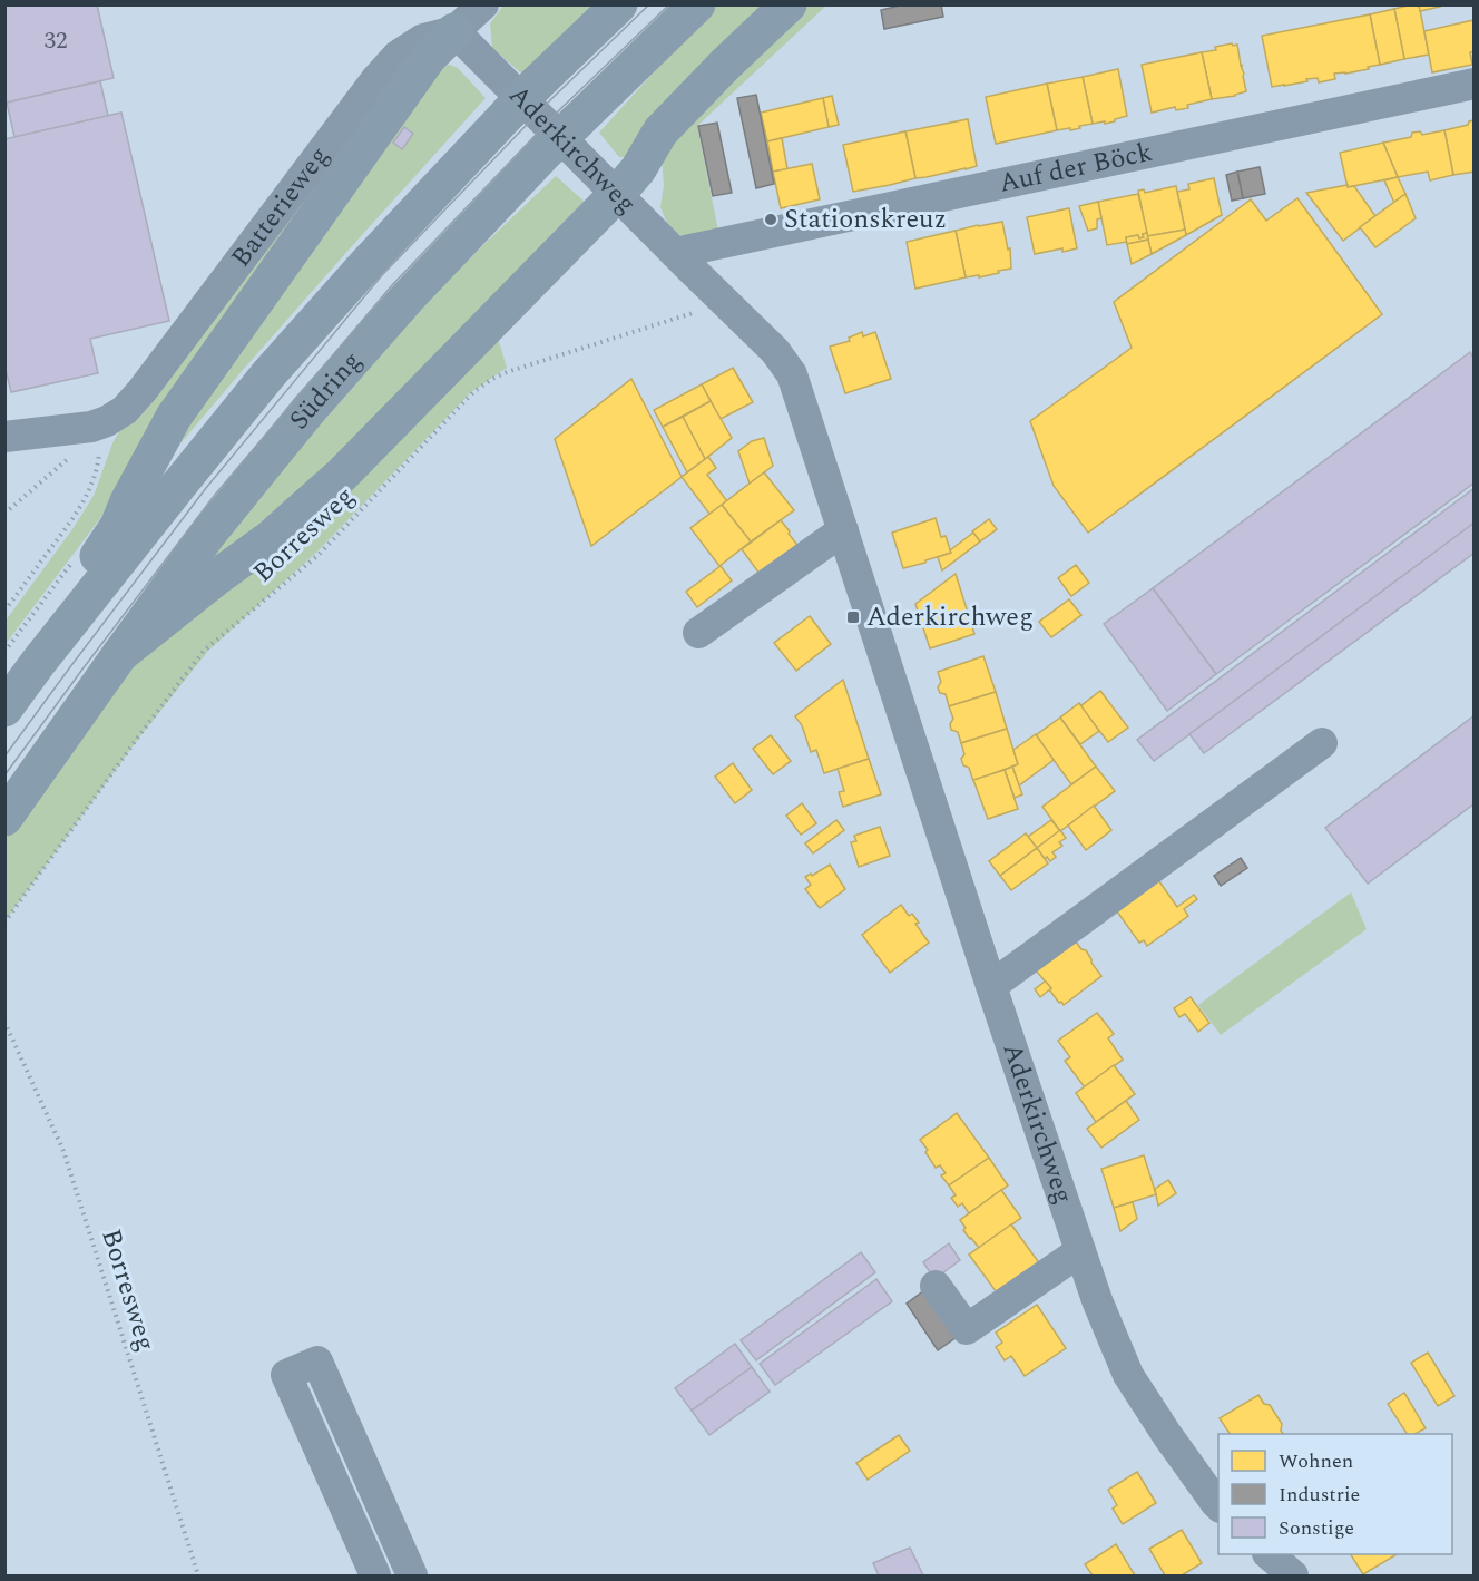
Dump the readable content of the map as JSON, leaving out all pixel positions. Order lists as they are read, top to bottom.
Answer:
{
  "streets": {
    "main road": ["Südring"],
    "street": ["Aderkirchweg", "Auf der Böck", "Batterieweg"],
    "path": ["Borresweg"]
  },
  "crossings": [
    ["Aderkirchweg", "Auf der Böck"],
    ["Aderkirchweg", "Batterieweg"],
    ["Aderkirchweg", "Borresweg"]
  ],
  "places": {
    "other": ["Stationskreuz"],
    "transit": ["Aderkirchweg"]
  },
  "house_numbers": ["32"],
  "legend": ["Wohnen", "Industrie", "Sonstige"]
}
